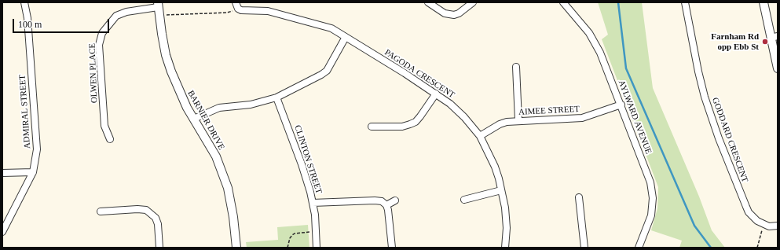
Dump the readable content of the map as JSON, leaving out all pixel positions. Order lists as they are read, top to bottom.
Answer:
{
  "streets": {
    "street": [
      "OLWEN PLACE",
      "PAGODA CRESCENT",
      "AIMEE STREET",
      "ADMIRAL STREET",
      "AYLWARD AVENUE",
      "BARNIER DRIVE",
      "GODDARD CRESCENT",
      "CLINTON STREET"
    ]
  },
  "crossings": [
    ["OLWEN PLACE", "BARNIER DRIVE"],
    ["PAGODA CRESCENT", "AIMEE STREET"],
    ["AIMEE STREET", "AYLWARD AVENUE"]
  ],
  "places": ["Farnham Rd opp Ebb St"],
  "scale_bar": "100 m"
}
